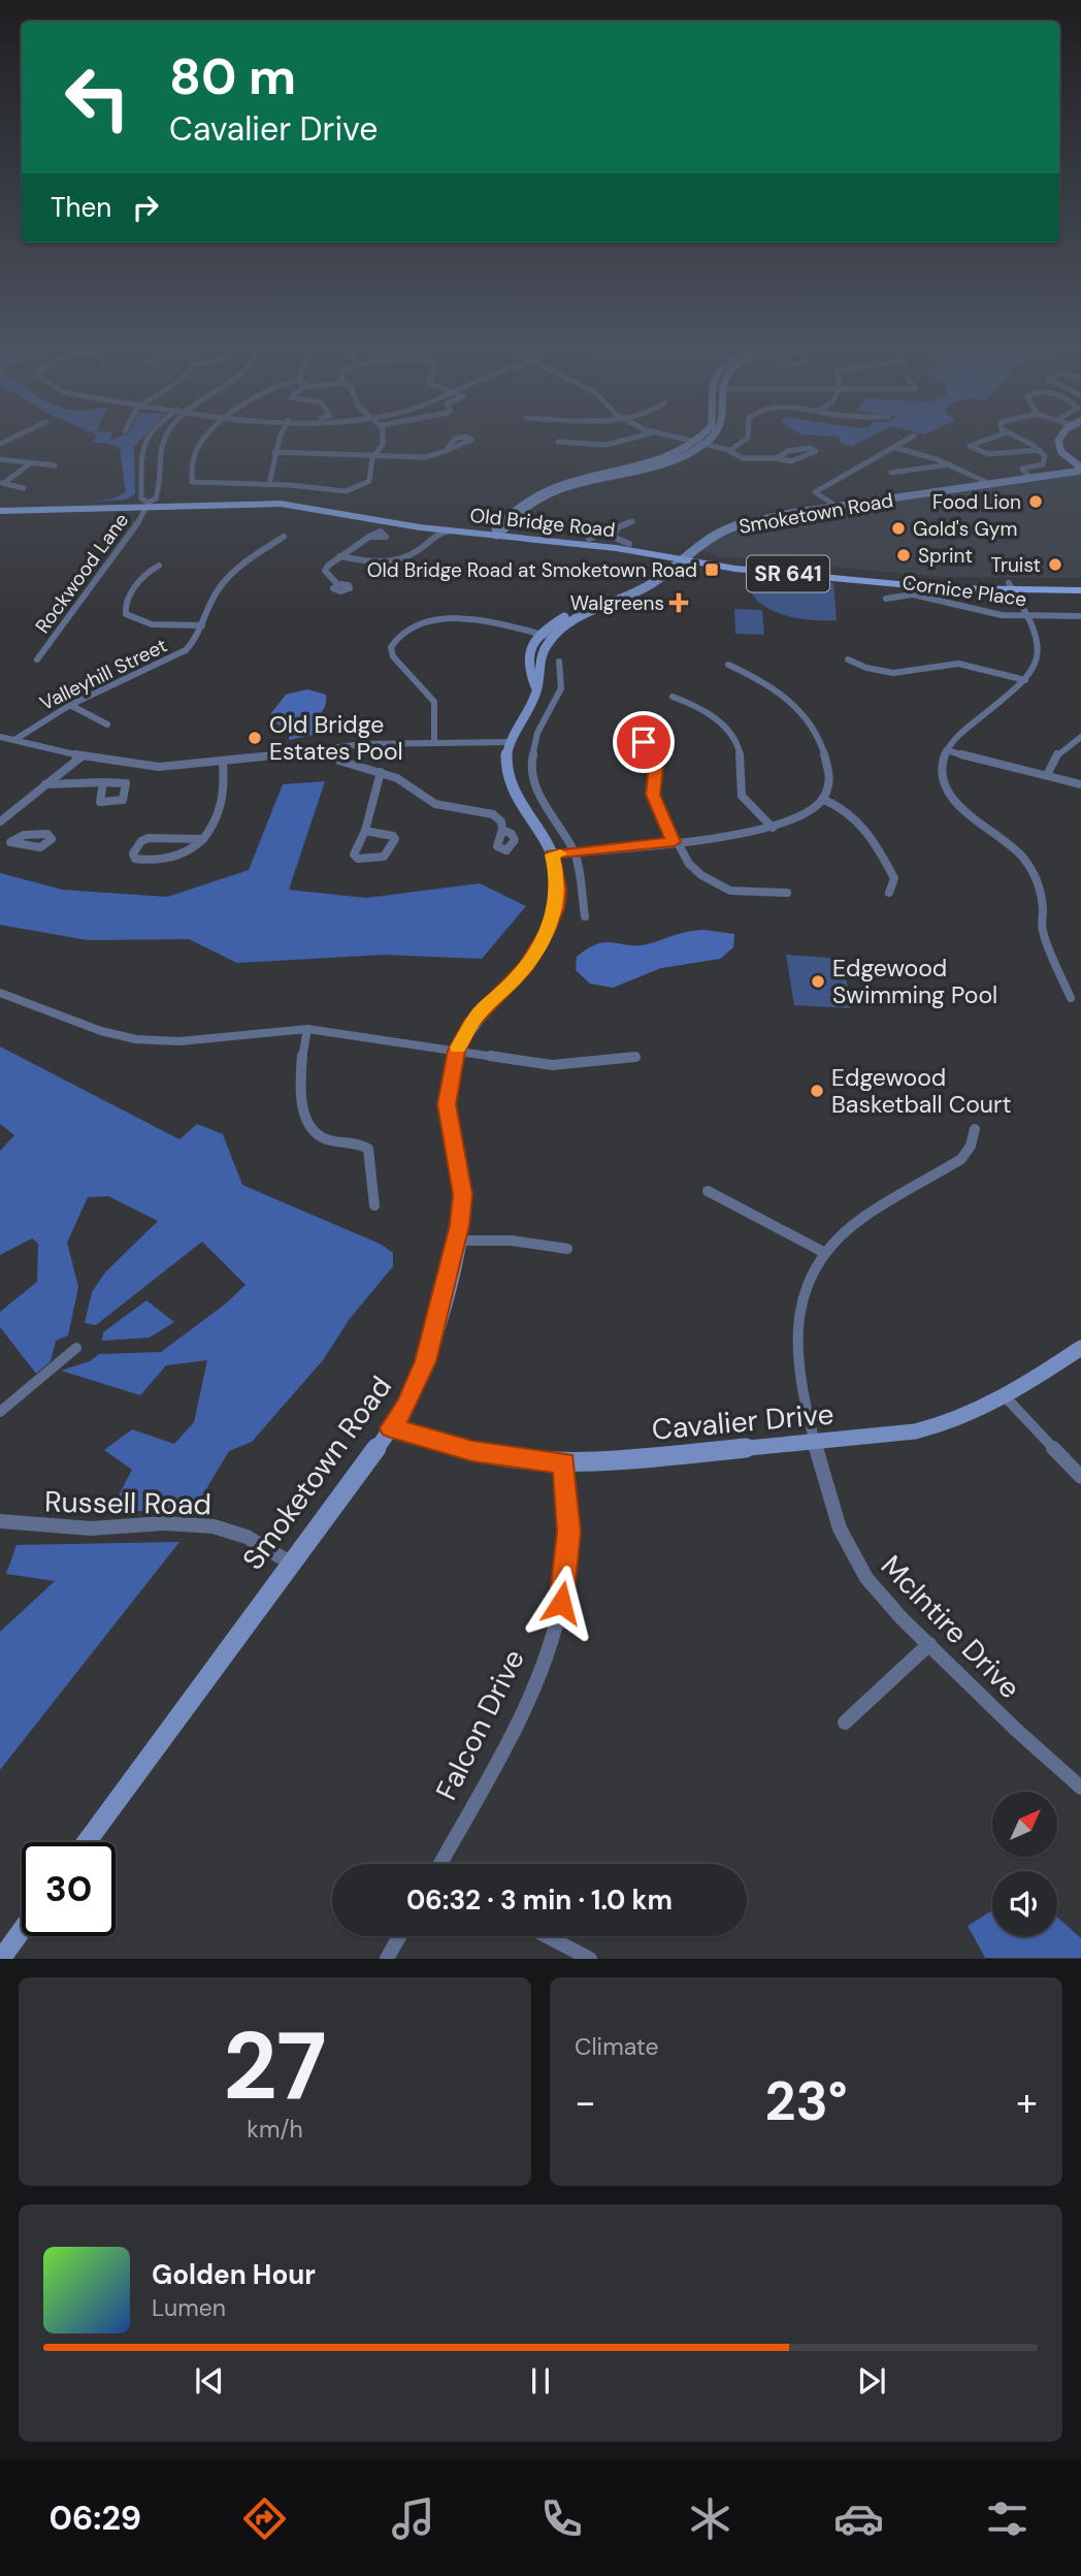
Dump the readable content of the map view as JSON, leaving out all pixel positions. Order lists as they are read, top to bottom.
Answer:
{
  "streets": {
    "main road": ["Smoketown Road", "Old Bridge Road", "SR 641"],
    "street": [
      "Rockwood Lane",
      "Cornice Place",
      "Valleyhill Street",
      "Cavalier Drive",
      "Russell Road",
      "McIntire Drive",
      "Falcon Drive"
    ]
  },
  "crossings": [
    ["Smoketown Road", "Old Bridge Road"],
    ["Smoketown Road", "Cavalier Drive"],
    ["Smoketown Road", "Russell Road"],
    ["Old Bridge Road", "Rockwood Lane"],
    ["Cavalier Drive", "McIntire Drive"],
    ["Cavalier Drive", "Falcon Drive"]
  ],
  "places": {
    "other": [
      "Food Lion",
      "Gold's Gym",
      "Sprint",
      "Truist",
      "Old Bridge Estates Pool",
      "Edgewood Swimming Pool",
      "Edgewood Basketball Court"
    ],
    "transit": ["Old Bridge Road at Smoketown Road"],
    "health": ["Walgreens"]
  },
  "north": "top right",
  "page": {
    "turn": ["80 m", "Cavalier Drive"],
    "then": "Then",
    "limit": "30",
    "trip": "06:32 · 3 min · 1.0 km",
    "tile": [
      ["27", "km/h"],
      "Climate"
    ],
    "heat": ["−", "23°", "+"],
    "song": ["Golden Hour", "Lumen"],
    "tabs": "06:29"
  }
}
